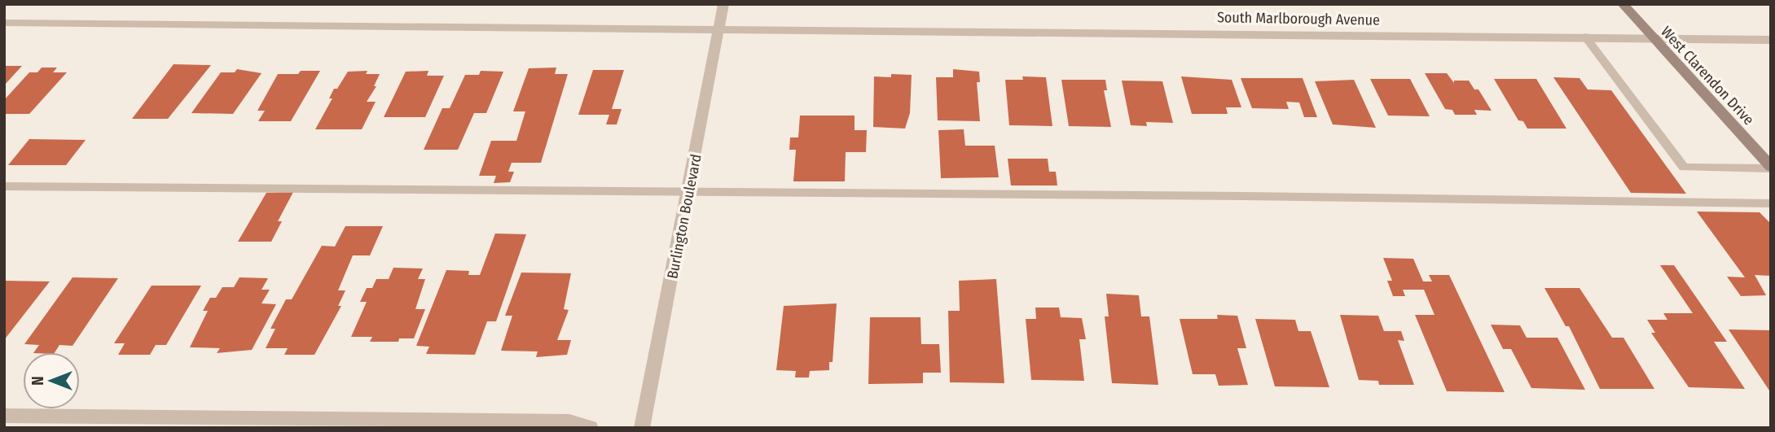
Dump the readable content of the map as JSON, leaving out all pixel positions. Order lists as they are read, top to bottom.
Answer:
{
  "streets": {
    "main road": ["West Clarendon Drive"],
    "street": ["South Marlborough Avenue", "Burlington Boulevard"]
  },
  "crossings": [
    ["South Marlborough Avenue", "West Clarendon Drive"],
    ["South Marlborough Avenue", "Burlington Boulevard"]
  ],
  "north": "left"
}
